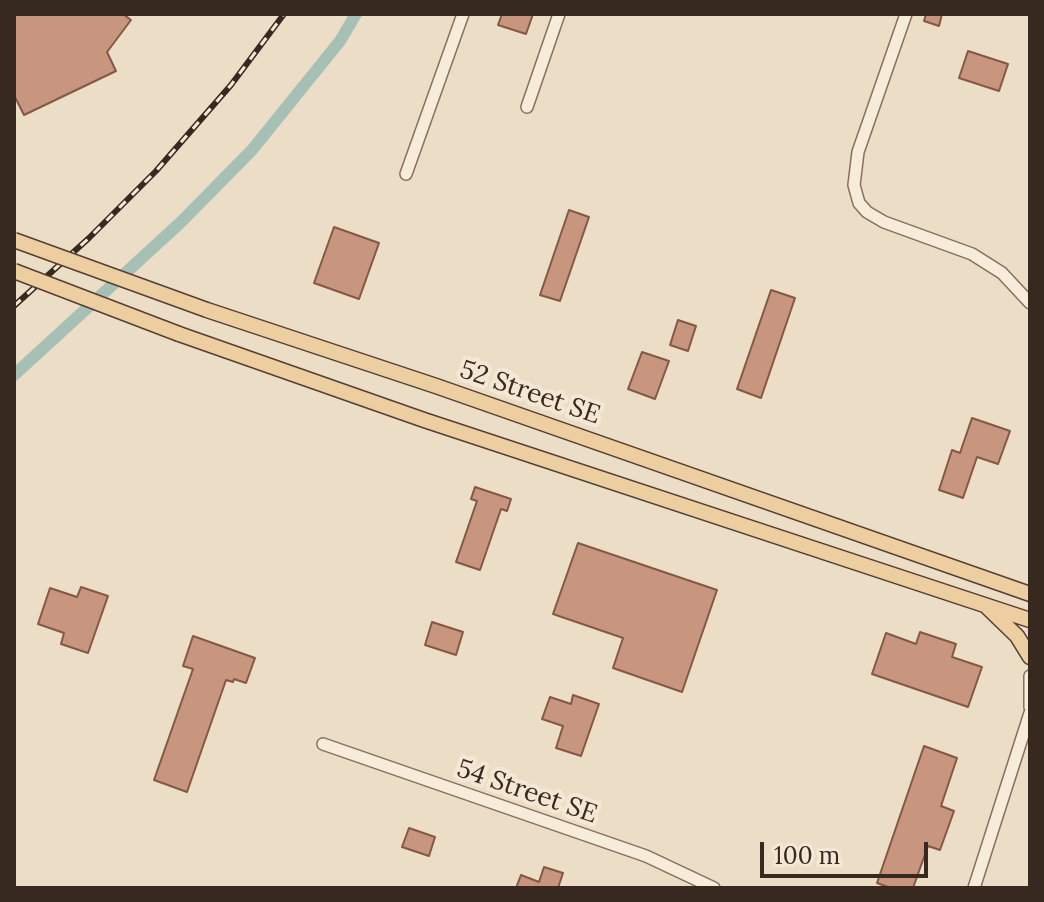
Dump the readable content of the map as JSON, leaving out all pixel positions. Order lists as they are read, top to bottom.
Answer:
{
  "streets": {
    "main road": ["52 Street SE"],
    "street": ["54 Street SE"]
  },
  "scale_bar": "100 m"
}
